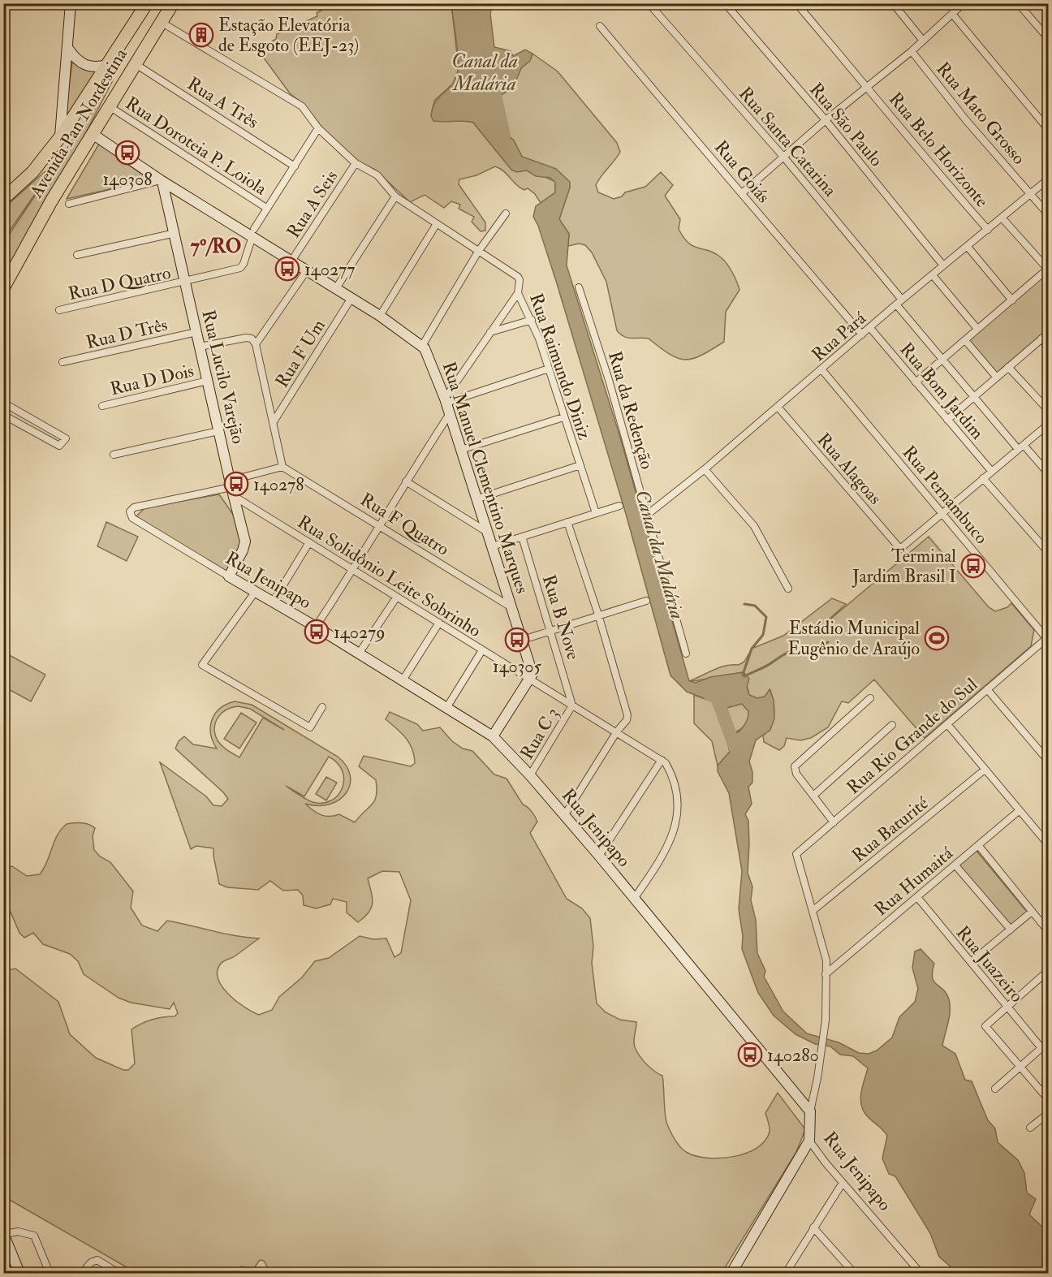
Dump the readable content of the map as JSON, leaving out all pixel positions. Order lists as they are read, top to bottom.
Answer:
{
  "streets": {
    "highway": ["Avenida Pan Nordestina"],
    "street": [
      "Rua A Três",
      "Rua Mato Grosso",
      "Rua São Paulo",
      "Rua Santa Catarina",
      "Rua Doroteia P. Loiola",
      "Rua Belo Horizonte",
      "Rua Goiás",
      "Rua A Seis",
      "Rua D Quatro",
      "Rua D Três",
      "Rua Pará",
      "Rua F Um",
      "Rua Raimundo Diniz",
      "Rua Lucilo Varejão",
      "Rua D Dois",
      "Rua Bom Jardim",
      "Rua da Redenção",
      "Rua Alagoas",
      "Rua Manuel Clementino Marques",
      "Rua Pernambuco",
      "Rua F Quatro",
      "Rua Solidônio Leite Sobrinho",
      "Rua Jenipapo",
      "Rua B Nove",
      "Rua C 3",
      "Rua Rio Grande do Sul",
      "Rua Baturité",
      "Rua Humaitá",
      "Rua Juazeiro"
    ]
  },
  "crossings": [
    ["Rua A Três", "Avenida Pan Nordestina"],
    ["Rua Mato Grosso", "Rua Pará"],
    ["Avenida Pan Nordestina", "Rua Doroteia P. Loiola"],
    ["Avenida Pan Nordestina", "Rua Raimundo Diniz"],
    ["Avenida Pan Nordestina", "Rua Manuel Clementino Marques"],
    ["Rua São Paulo", "Rua Pará"],
    ["Rua Santa Catarina", "Rua Pará"],
    ["Rua Belo Horizonte", "Rua Pará"],
    ["Rua Goiás", "Rua Pará"],
    ["Rua A Seis", "Rua Raimundo Diniz"],
    ["Rua A Seis", "Rua Manuel Clementino Marques"],
    ["Rua D Quatro", "Rua Lucilo Varejão"],
    ["Rua D Quatro", "Rua Manuel Clementino Marques"],
    ["Rua D Três", "Rua Lucilo Varejão"],
    ["Rua Pará", "Rua Bom Jardim"],
    ["Rua Pará", "Rua da Redenção"],
    ["Rua Pará", "Rua Alagoas"],
    ["Rua Pará", "Rua Pernambuco"],
    ["Rua F Um", "Rua Manuel Clementino Marques"],
    ["Rua Lucilo Varejão", "Rua D Dois"],
    ["Rua Lucilo Varejão", "Rua Manuel Clementino Marques"],
    ["Rua Lucilo Varejão", "Rua Solidônio Leite Sobrinho"],
    ["Rua Lucilo Varejão", "Rua Jenipapo"],
    ["Rua Alagoas", "Rua Pernambuco"],
    ["Rua Manuel Clementino Marques", "Rua F Quatro"],
    ["Rua Manuel Clementino Marques", "Rua Solidônio Leite Sobrinho"],
    ["Rua Pernambuco", "Rua Rio Grande do Sul"],
    ["Rua Solidônio Leite Sobrinho", "Rua Jenipapo"],
    ["Rua Solidônio Leite Sobrinho", "Rua B Nove"],
    ["Rua Solidônio Leite Sobrinho", "Rua C 3"],
    ["Rua Jenipapo", "Rua C 3"],
    ["Rua B Nove", "Rua C 3"],
    ["Rua Rio Grande do Sul", "Rua Baturité"],
    ["Rua Humaitá", "Rua Juazeiro"]
  ],
  "districts": ["7º/RO"],
  "water": ["Canal da Malária"],
  "places": {
    "building": ["Estação Elevatória de Esgoto (EEJ-23)"],
    "bus stop": [
      "140308",
      "140277",
      "140278",
      "Terminal Jardim Brasil I",
      "140279",
      "140305",
      "140280"
    ],
    "sports": ["Estádio Municipal Eugênio de Araújo"]
  }
}
